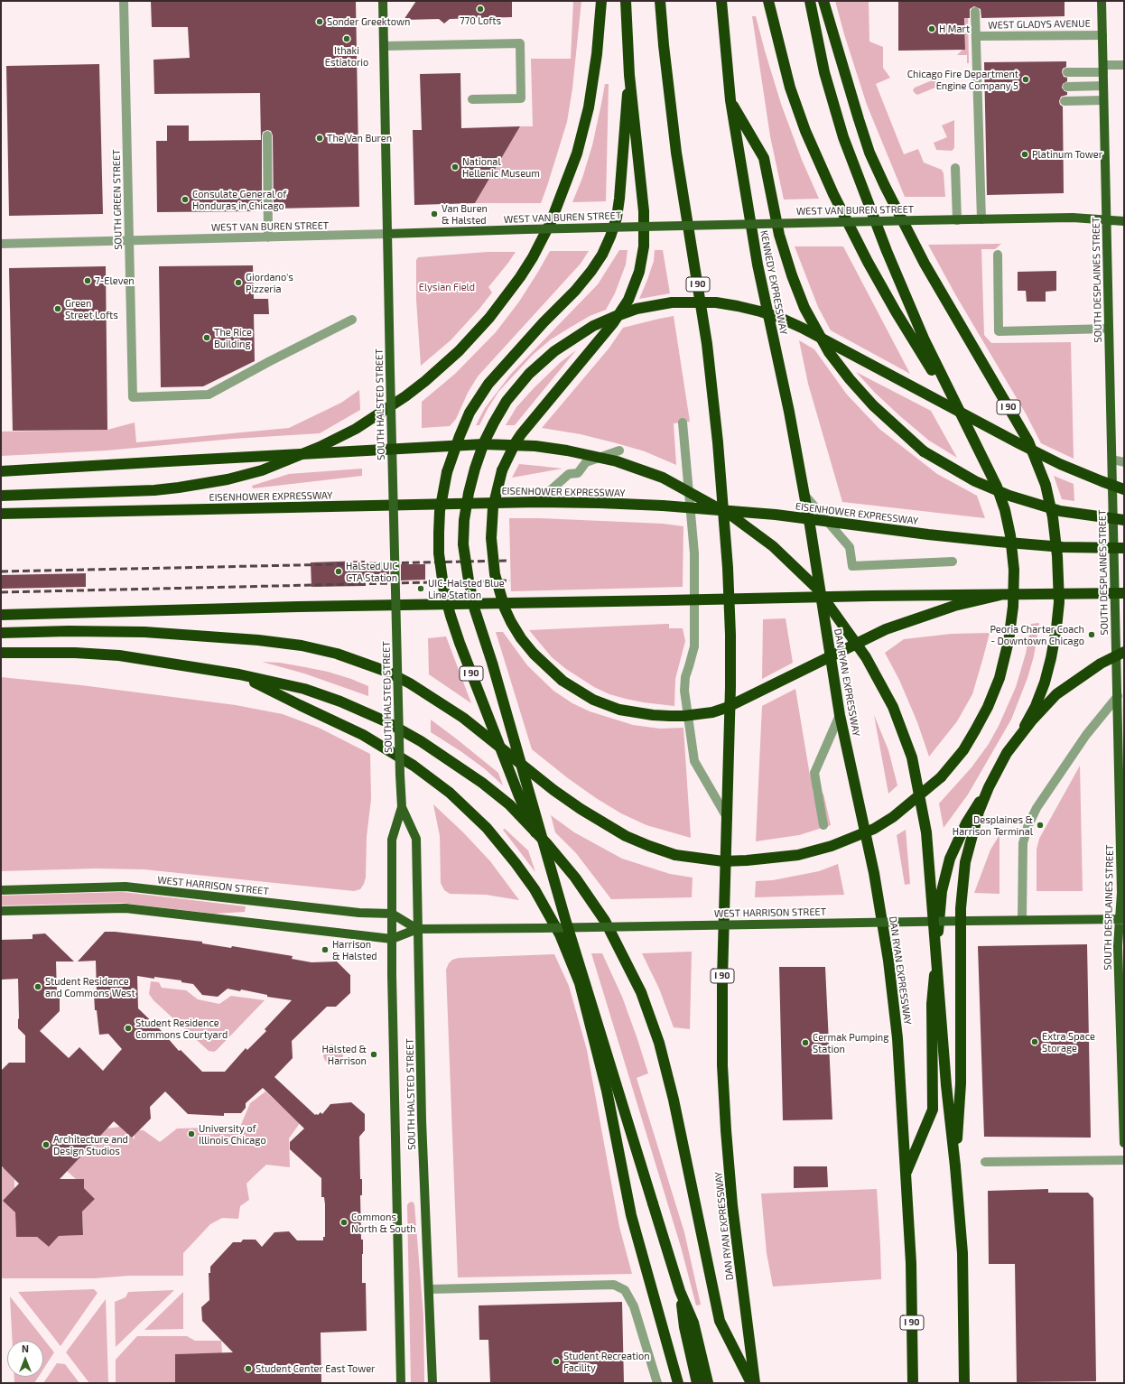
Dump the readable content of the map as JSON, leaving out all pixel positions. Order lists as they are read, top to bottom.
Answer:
{
  "streets": {
    "highway": [
      "KENNEDY EXPRESSWAY",
      "I 90",
      "EISENHOWER EXPRESSWAY",
      "DAN RYAN EXPRESSWAY"
    ],
    "main road": [
      "WEST VAN BUREN STREET",
      "SOUTH DESPLAINES STREET",
      "SOUTH HALSTED STREET",
      "WEST HARRISON STREET"
    ],
    "street": ["WEST GLADYS AVENUE", "SOUTH GREEN STREET"]
  },
  "crossings": [
    ["WEST GLADYS AVENUE", "SOUTH DESPLAINES STREET"],
    ["SOUTH GREEN STREET", "WEST VAN BUREN STREET"],
    ["WEST VAN BUREN STREET", "SOUTH DESPLAINES STREET"],
    ["WEST VAN BUREN STREET", "SOUTH HALSTED STREET"],
    ["SOUTH DESPLAINES STREET", "WEST HARRISON STREET"],
    ["KENNEDY EXPRESSWAY", "DAN RYAN EXPRESSWAY"],
    ["I 90", "DAN RYAN EXPRESSWAY"],
    ["SOUTH HALSTED STREET", "WEST HARRISON STREET"]
  ],
  "parks": ["Elysian Field"],
  "places": [
    "770 Lofts",
    "Sonder Greektown",
    "H Mart",
    "Ithaki Estiatorio",
    "Chicago Fire Department Engine Company 5",
    "The Van Buren",
    "Platinum Tower",
    "National Hellenic Museum",
    "Consulate General of Honduras in Chicago",
    "Van Buren & Halsted",
    "7-Eleven",
    "Giordano's Pizzeria",
    "Green Street Lofts",
    "The Rice Building",
    "Halsted UIC CTA Station",
    "UIC-Halsted Blue Line Station",
    "Peoria Charter Coach - Downtown Chicago",
    "Desplaines & Harrison Terminal",
    "Harrison & Halsted",
    "Student Residence and Commons West",
    "Student Residence Commons Courtyard",
    "Extra Space Storage",
    "Cermak Pumping Station",
    "Halsted & Harrison",
    "University of Illinois Chicago",
    "Architecture and Design Studios",
    "Commons North & South",
    "Student Recreation Facility",
    "Student Center East Tower"
  ],
  "north": "top"
}
